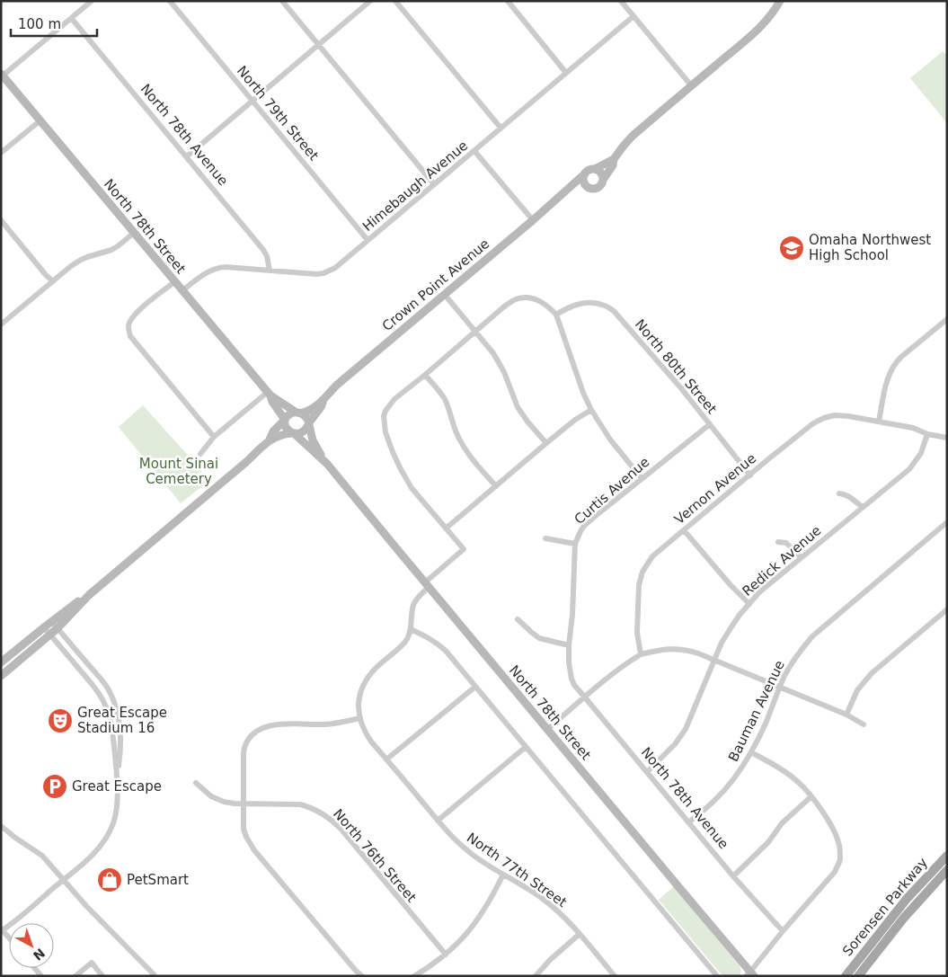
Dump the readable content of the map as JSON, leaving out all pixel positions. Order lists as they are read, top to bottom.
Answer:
{
  "streets": {
    "main road": ["North 78th Street", "Crown Point Avenue", "Sorensen Parkway"],
    "street": [
      "North 79th Street",
      "North 78th Avenue",
      "Himebaugh Avenue",
      "North 80th Street",
      "Vernon Avenue",
      "Curtis Avenue",
      "Redick Avenue",
      "Bauman Avenue",
      "North 76th Street",
      "North 77th Street"
    ]
  },
  "crossings": [
    ["North 79th Street", "Himebaugh Avenue"],
    ["North 78th Avenue", "Himebaugh Avenue"],
    ["North 78th Avenue", "Curtis Avenue"],
    ["North 78th Avenue", "Redick Avenue"],
    ["North 78th Avenue", "Bauman Avenue"],
    ["Himebaugh Avenue", "North 78th Street"],
    ["North 80th Street", "Vernon Avenue"],
    ["North 80th Street", "Curtis Avenue"],
    ["Vernon Avenue", "Redick Avenue"]
  ],
  "parks": ["Mount Sinai Cemetery"],
  "places": {
    "school or university": ["Omaha Northwest High School"],
    "theatre": ["Great Escape Stadium 16"],
    "parking": ["Great Escape"],
    "shop": ["PetSmart"]
  },
  "scale_bar": "100 m",
  "north": "bottom right"
}
